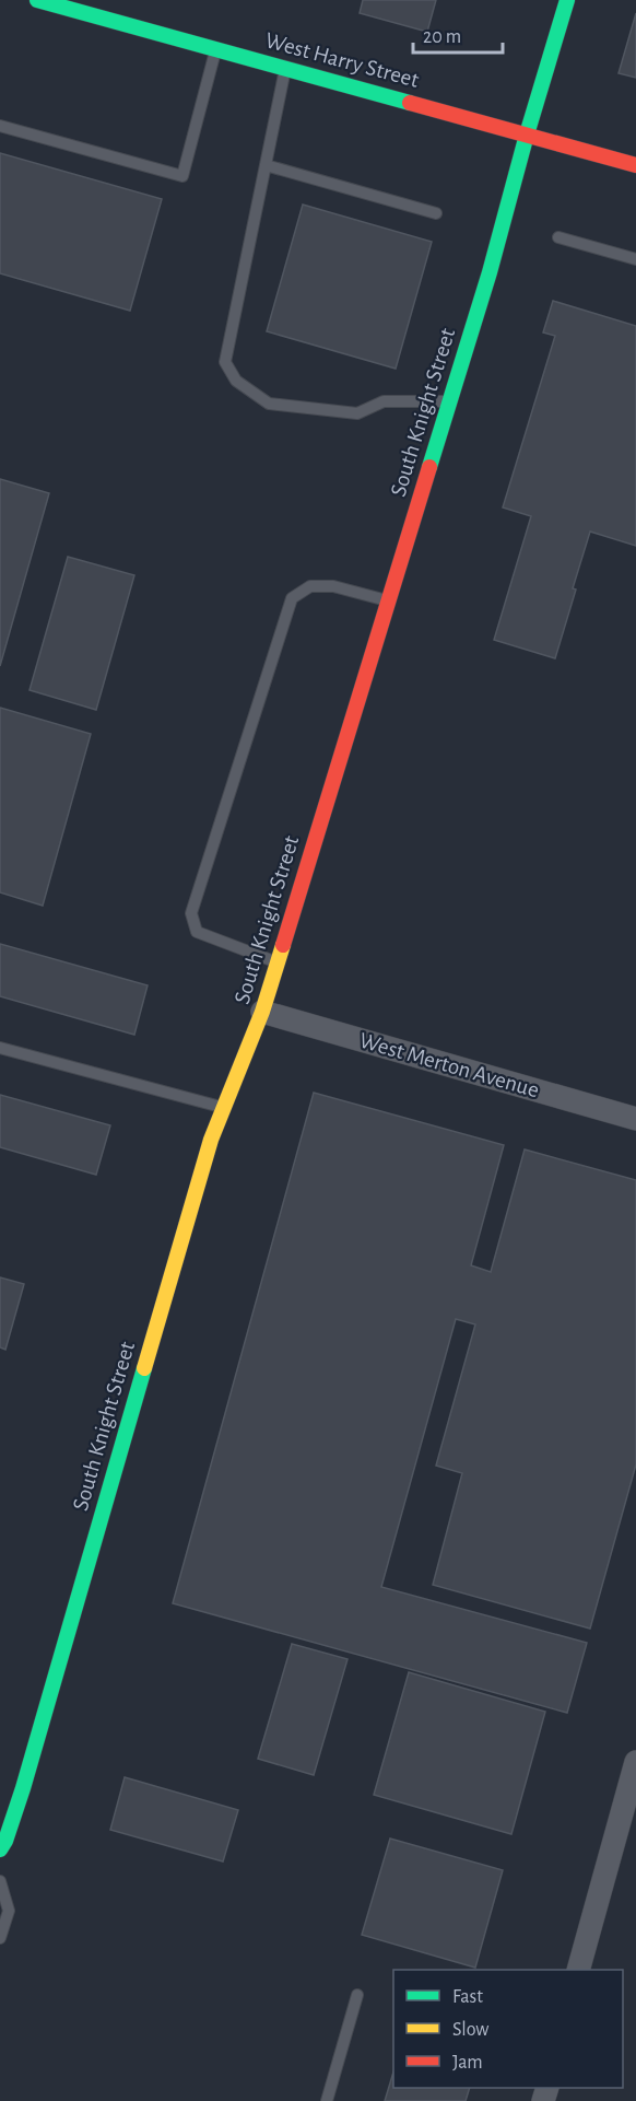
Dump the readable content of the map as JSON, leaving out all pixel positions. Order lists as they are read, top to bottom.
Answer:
{
  "streets": {
    "street": ["West Harry Street", "South Knight Street", "West Merton Avenue"]
  },
  "crossings": [
    ["West Harry Street", "South Knight Street"],
    ["South Knight Street", "West Merton Avenue"]
  ],
  "legend": ["Fast", "Slow", "Jam"],
  "scale_bar": "20 m"
}
